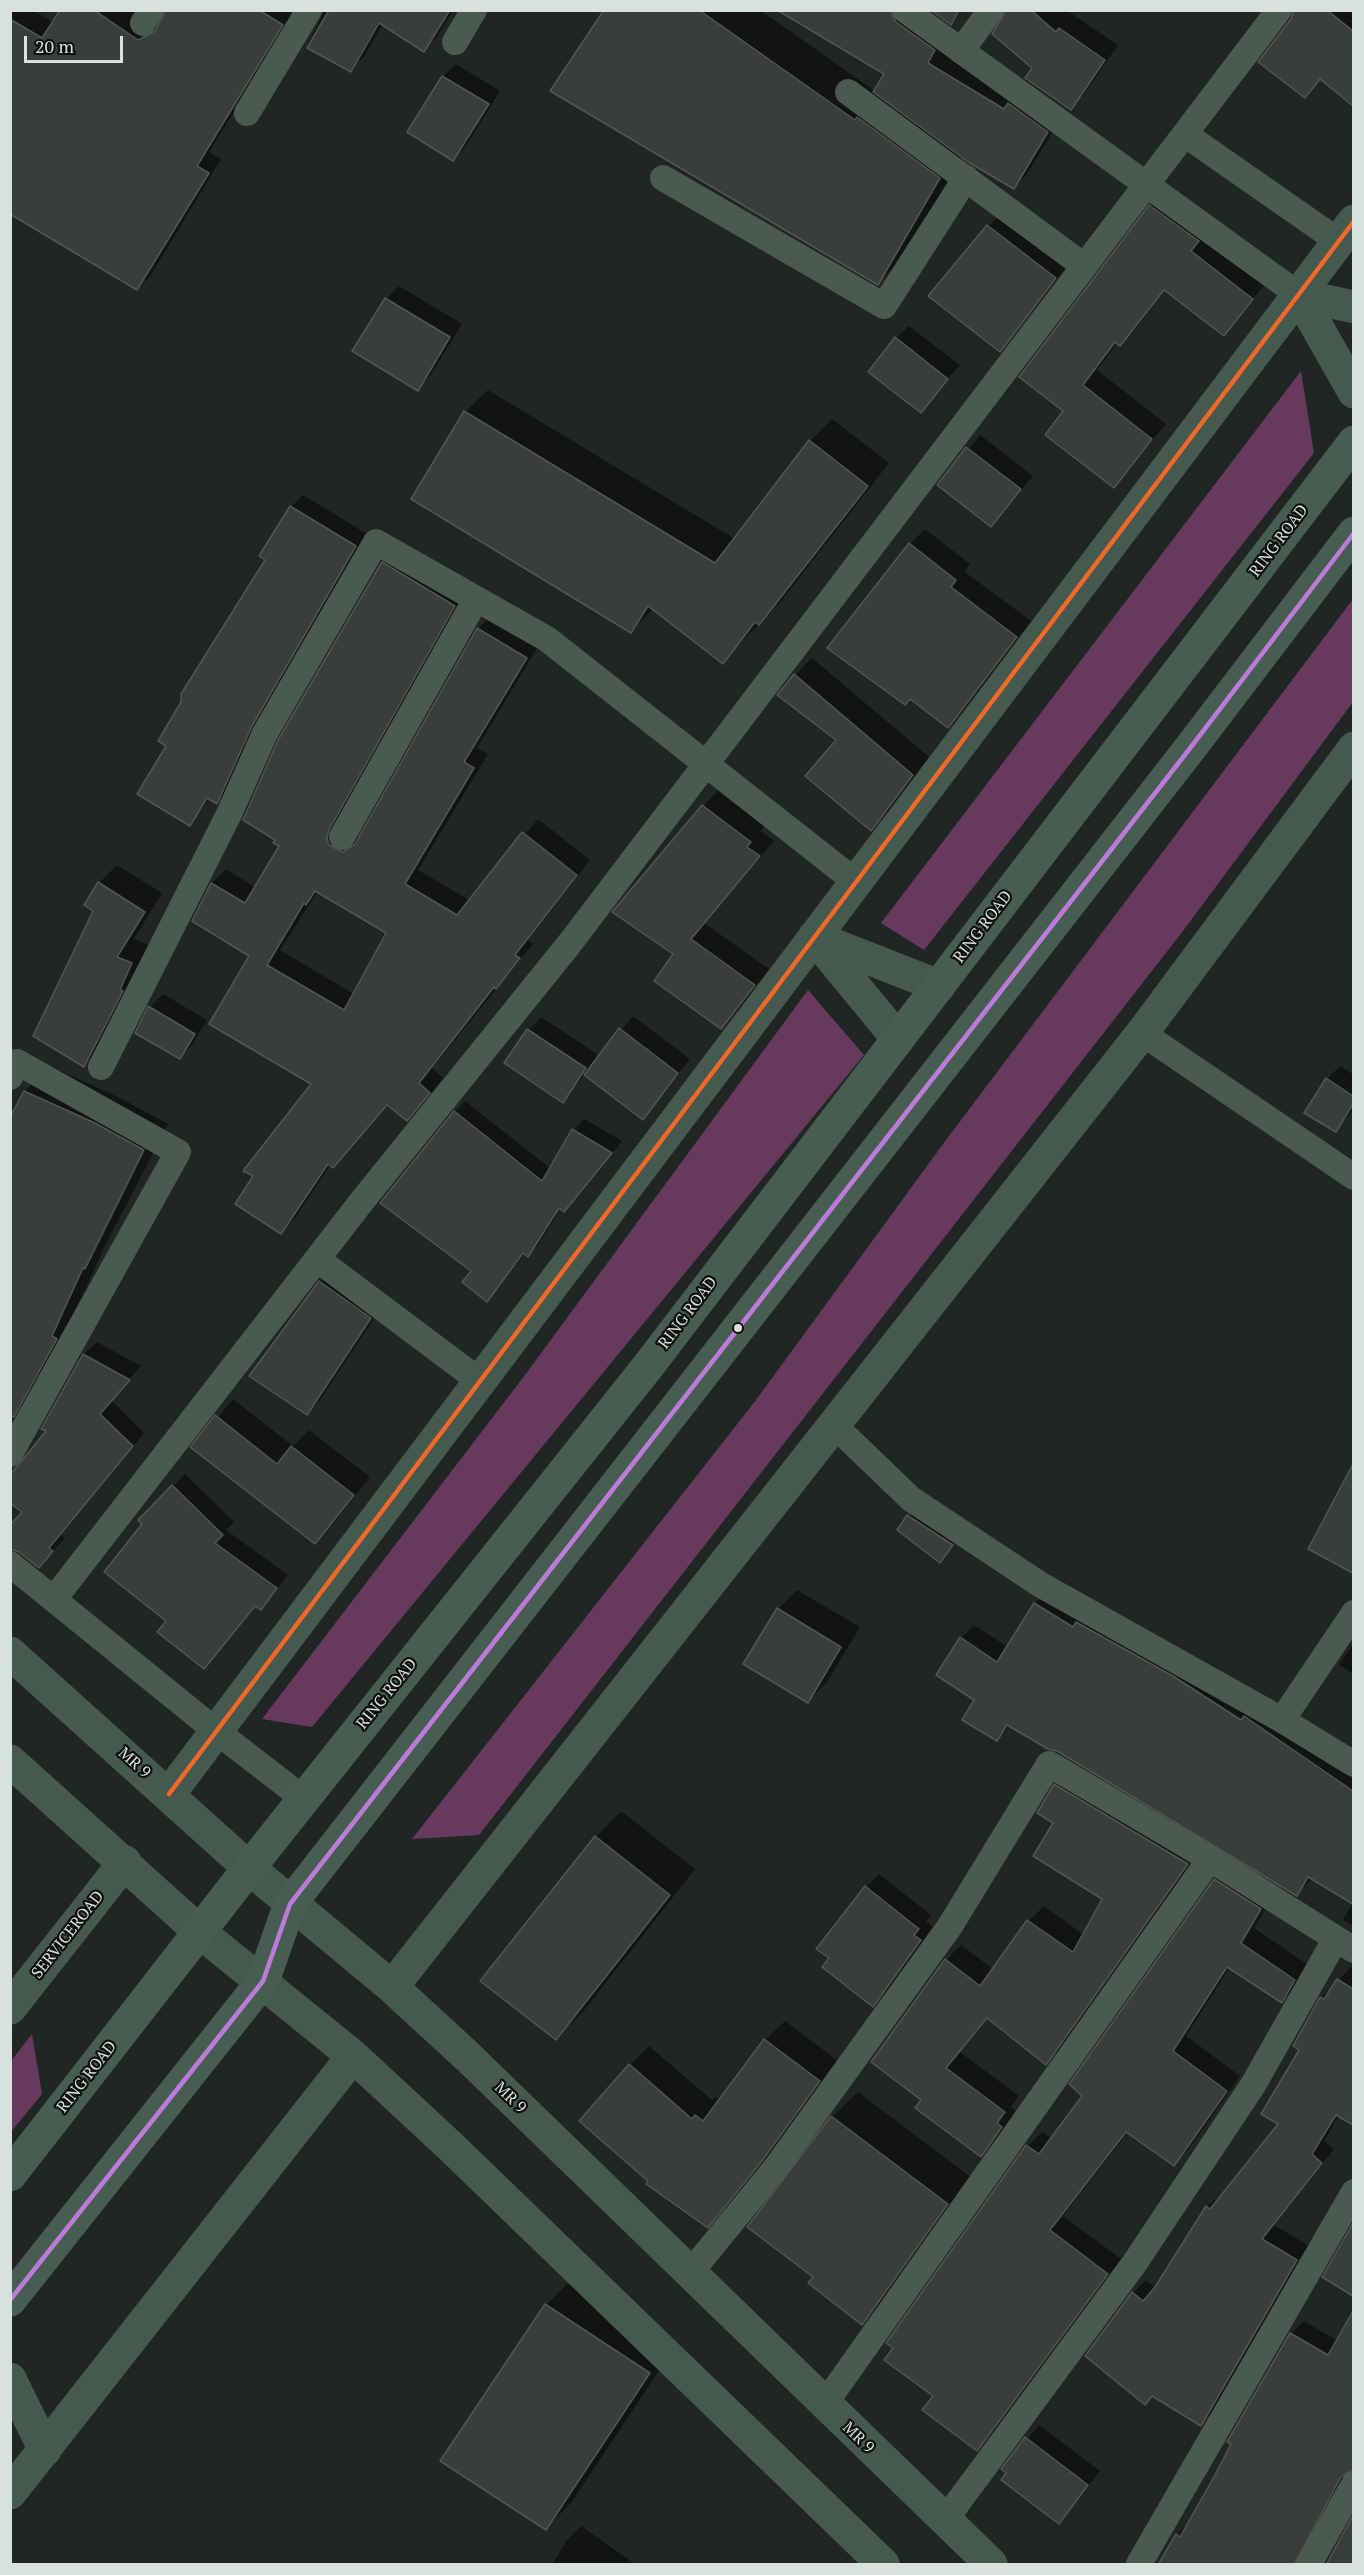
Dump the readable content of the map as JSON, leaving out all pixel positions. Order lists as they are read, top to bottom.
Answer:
{
  "streets": {
    "main road": ["RING ROAD"],
    "street": ["MR 9", "SERVICEROAD"]
  },
  "crossings": [
    ["RING ROAD", "MR 9"]
  ],
  "scale_bar": "20 m"
}
